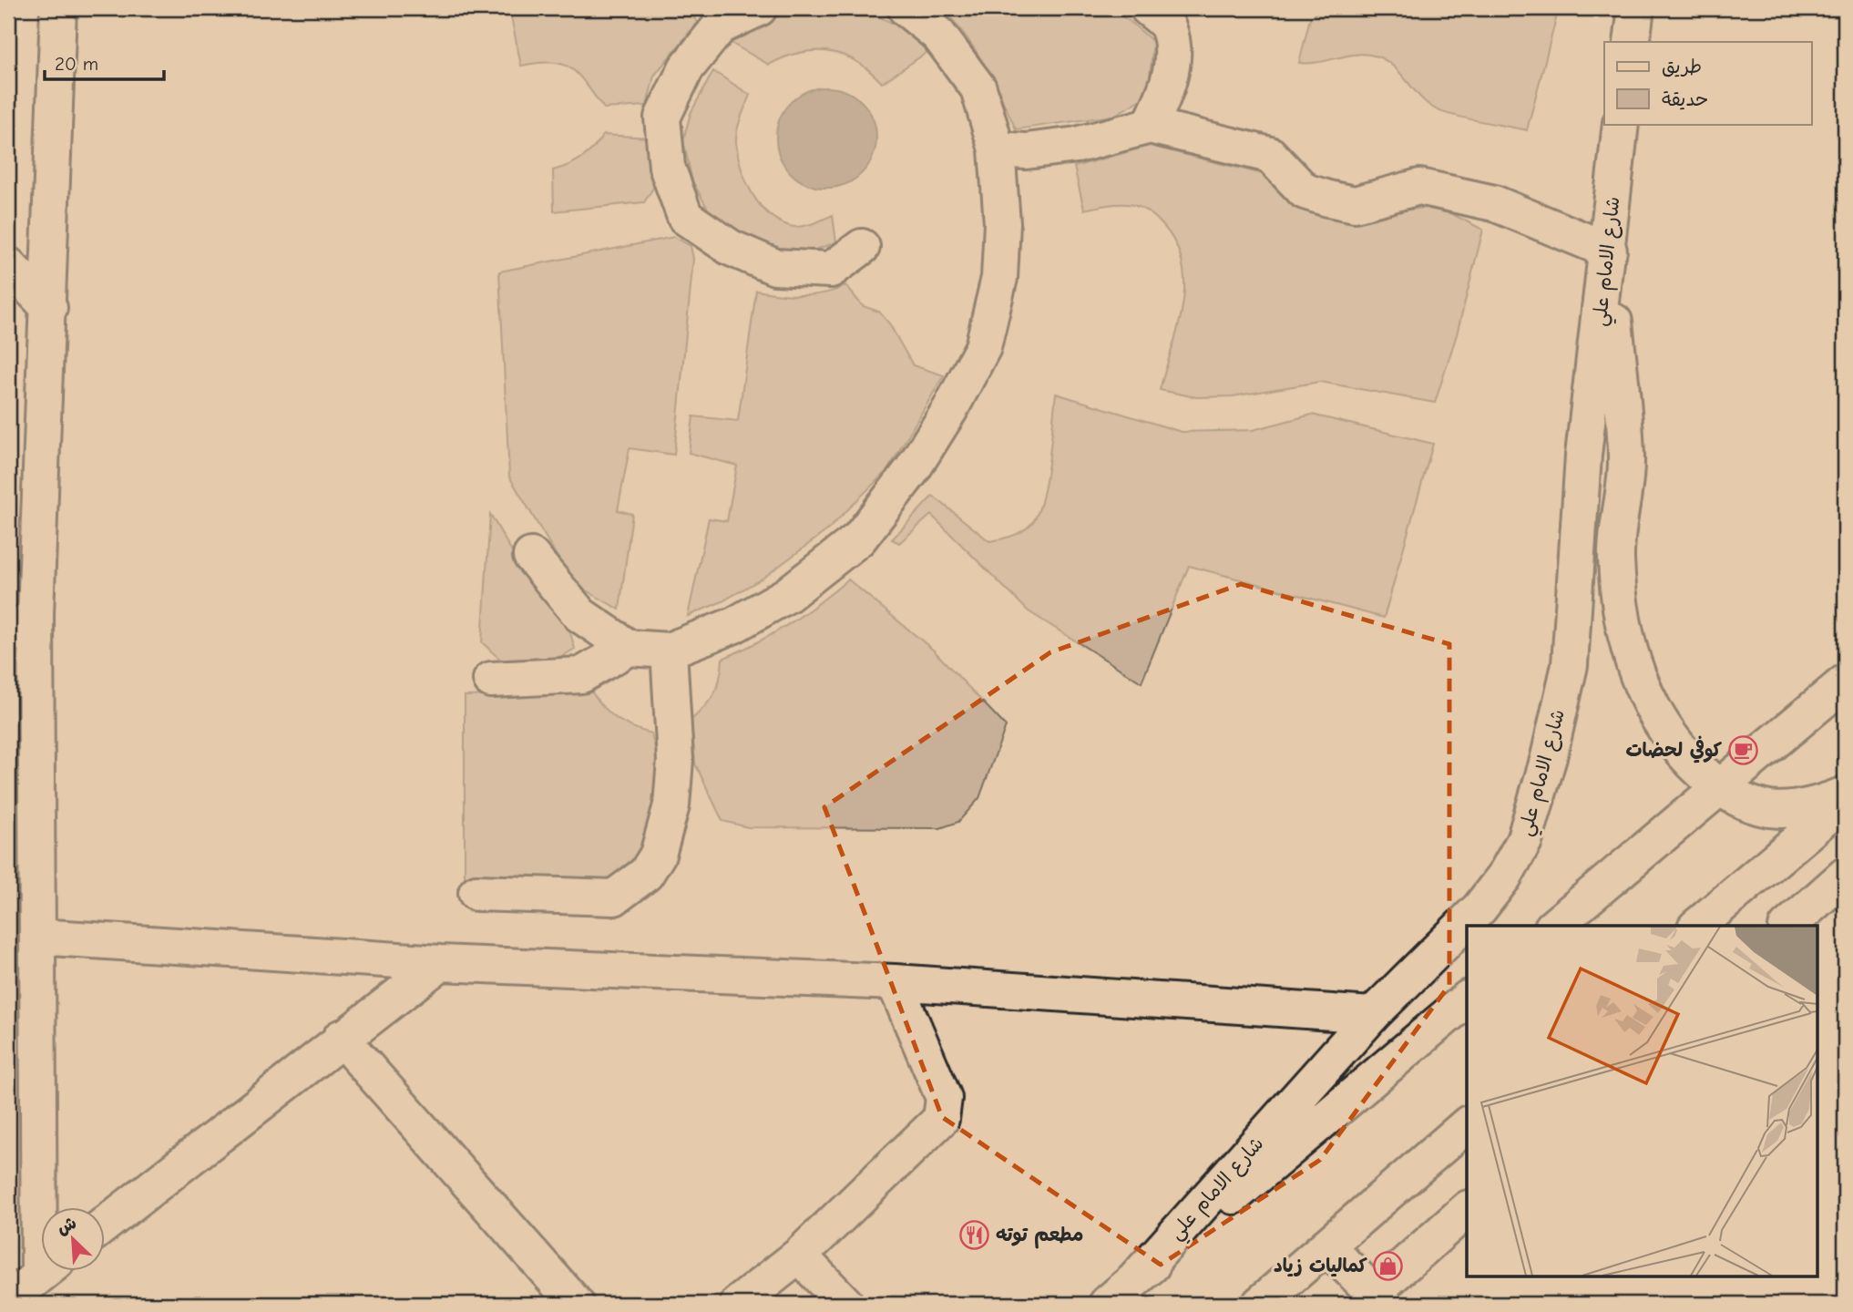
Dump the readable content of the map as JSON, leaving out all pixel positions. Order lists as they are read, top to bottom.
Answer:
{
  "streets": {
    "street": ["شارع الامام علي"]
  },
  "places": {
    "cafe": ["كوفي لحضات"],
    "restaurant": ["مطعم توته"],
    "shop": ["كماليات زياد"]
  },
  "legend": ["طريق", "حديقة"],
  "scale_bar": "20 m",
  "north": "top left"
}
